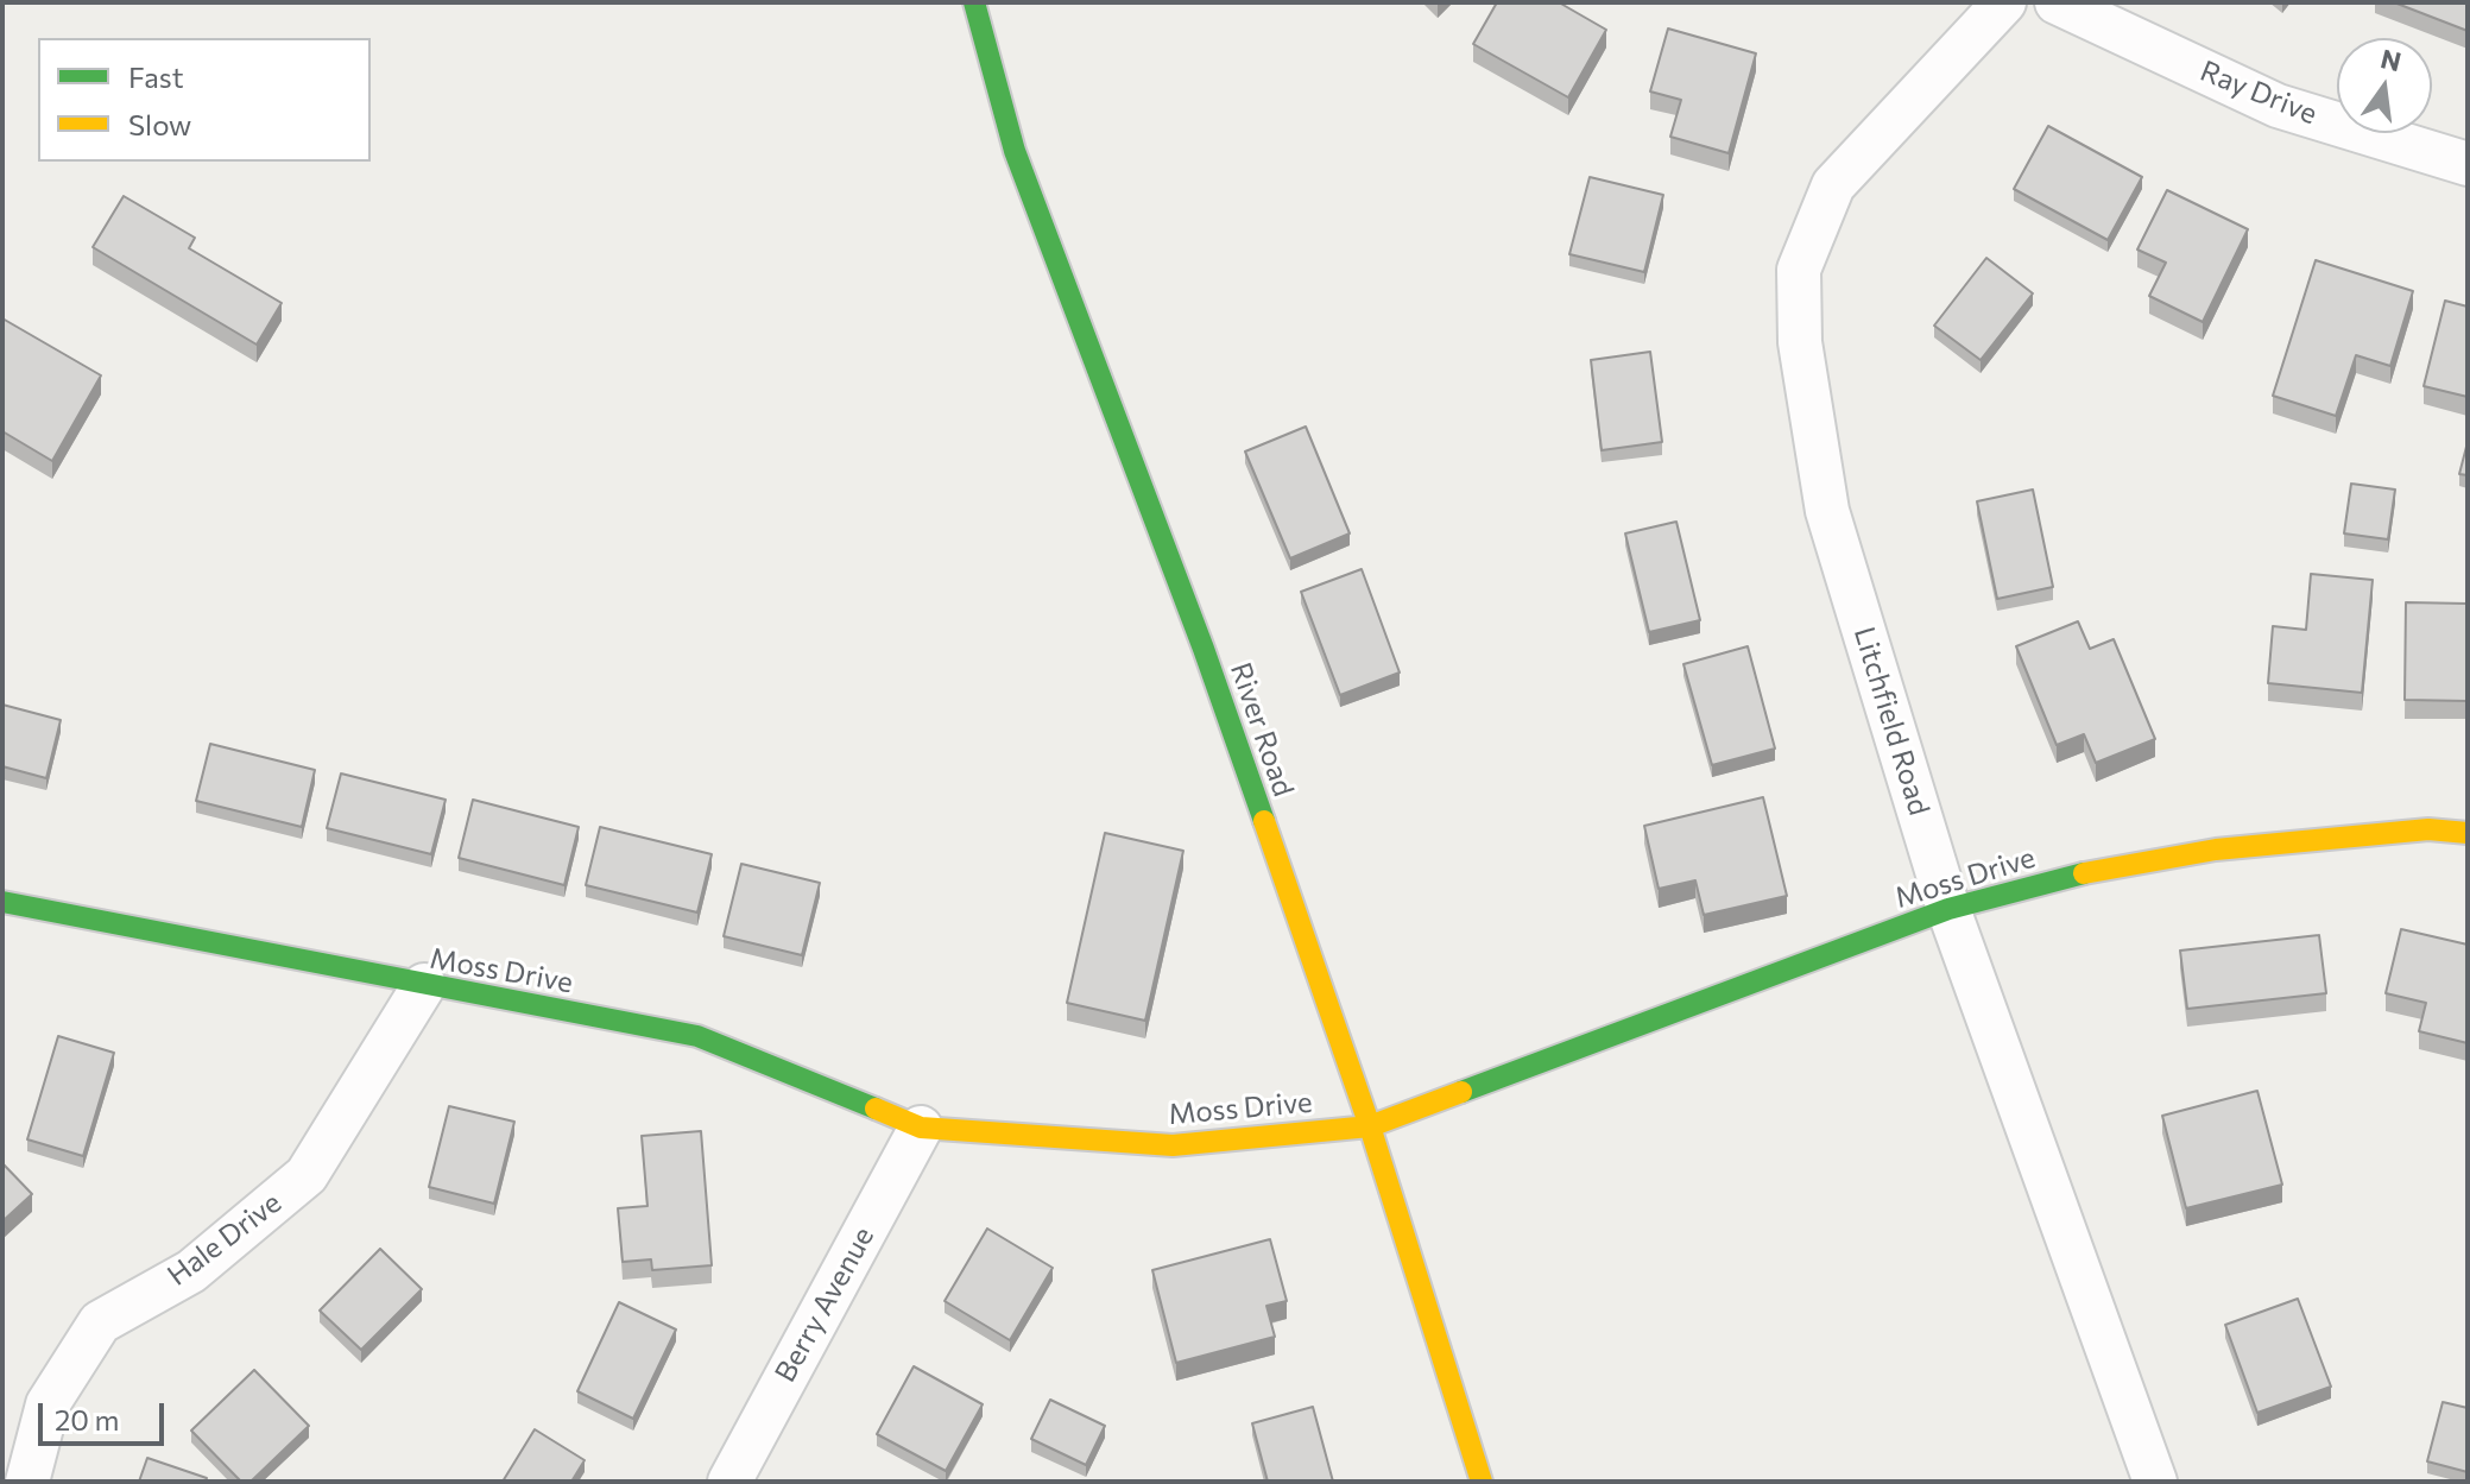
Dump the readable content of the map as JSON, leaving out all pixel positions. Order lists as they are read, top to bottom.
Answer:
{
  "streets": {
    "street": [
      "Ray Drive",
      "Litchfield Road",
      "River Road",
      "Moss Drive",
      "Hale Drive",
      "Berry Avenue"
    ]
  },
  "crossings": [
    ["Litchfield Road", "Moss Drive"],
    ["River Road", "Moss Drive"],
    ["Moss Drive", "Hale Drive"],
    ["Moss Drive", "Berry Avenue"]
  ],
  "legend": ["Fast", "Slow"],
  "scale_bar": "20 m",
  "north": "top"
}
